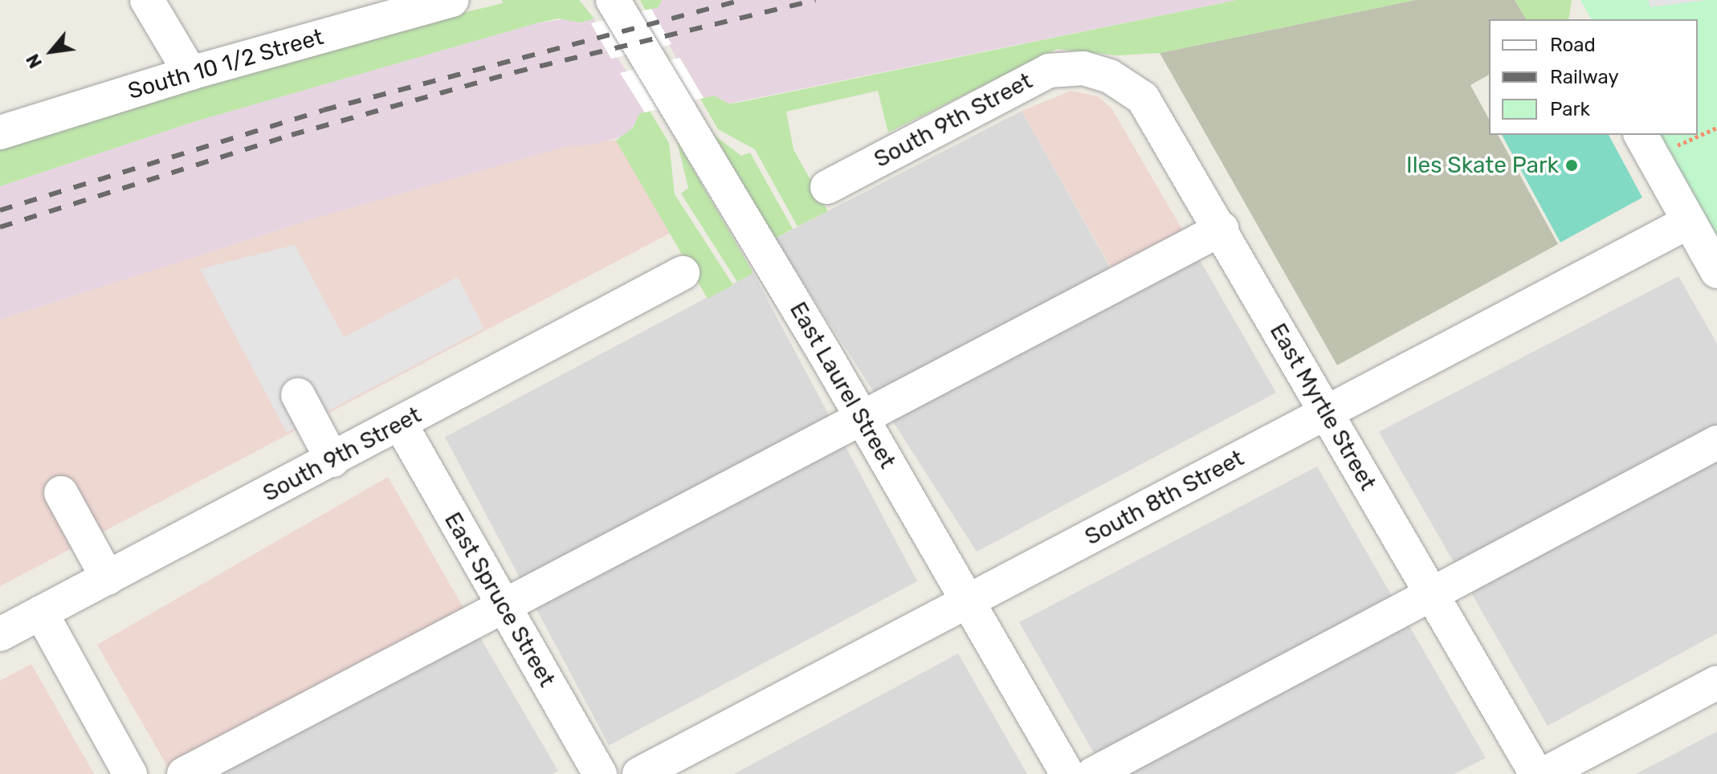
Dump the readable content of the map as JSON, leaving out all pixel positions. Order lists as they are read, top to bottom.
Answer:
{
  "streets": {
    "street": [
      "South 10 1/2 Street",
      "South 9th Street",
      "East Laurel Street",
      "East Myrtle Street",
      "South 8th Street",
      "East Spruce Street"
    ]
  },
  "crossings": [
    ["South 9th Street", "East Myrtle Street"],
    ["South 9th Street", "East Spruce Street"],
    ["East Laurel Street", "South 8th Street"],
    ["East Myrtle Street", "South 8th Street"]
  ],
  "places": ["Iles Skate Park"],
  "legend": ["Road", "Railway", "Park"],
  "north": "bottom left"
}
